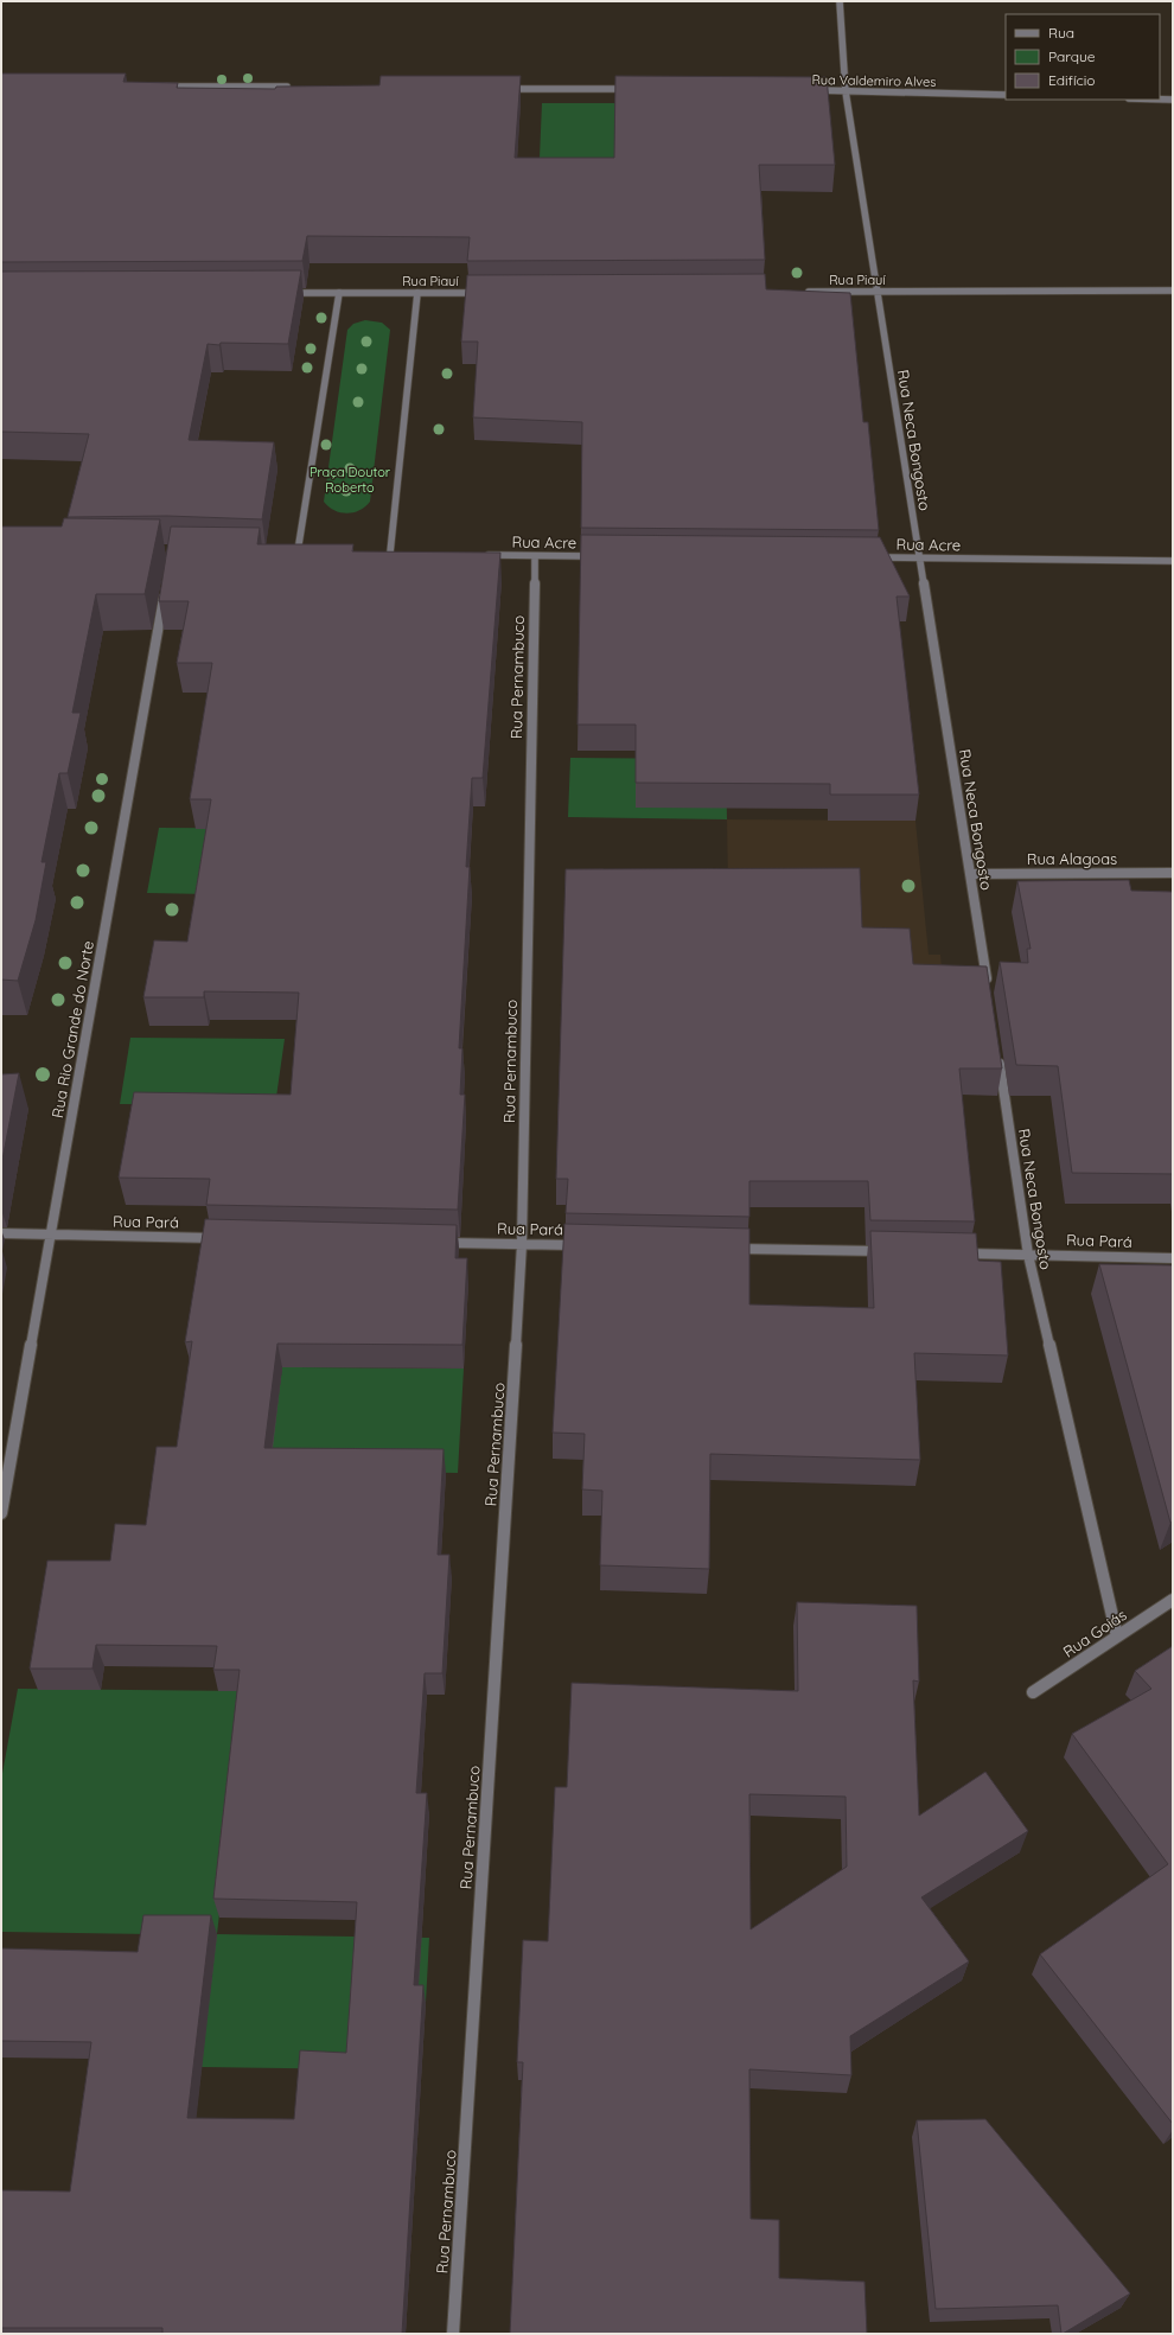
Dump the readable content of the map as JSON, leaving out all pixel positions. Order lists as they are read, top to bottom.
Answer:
{
  "streets": {
    "street": [
      "Rua Valdemiro Alves",
      "Rua Piauí",
      "Rua Neca Bongosto",
      "Rua Acre",
      "Rua Pernambuco",
      "Rua Alagoas",
      "Rua Rio Grande do Norte",
      "Rua Pará",
      "Rua Goiás"
    ]
  },
  "crossings": [
    ["Rua Valdemiro Alves", "Rua Neca Bongosto"],
    ["Rua Piauí", "Rua Neca Bongosto"],
    ["Rua Neca Bongosto", "Rua Acre"],
    ["Rua Neca Bongosto", "Rua Alagoas"],
    ["Rua Neca Bongosto", "Rua Pará"],
    ["Rua Neca Bongosto", "Rua Goiás"],
    ["Rua Acre", "Rua Pernambuco"],
    ["Rua Pernambuco", "Rua Pará"],
    ["Rua Rio Grande do Norte", "Rua Pará"]
  ],
  "parks": ["Praça Doutor Roberto"],
  "legend": ["Rua", "Parque", "Edifício"]
}
